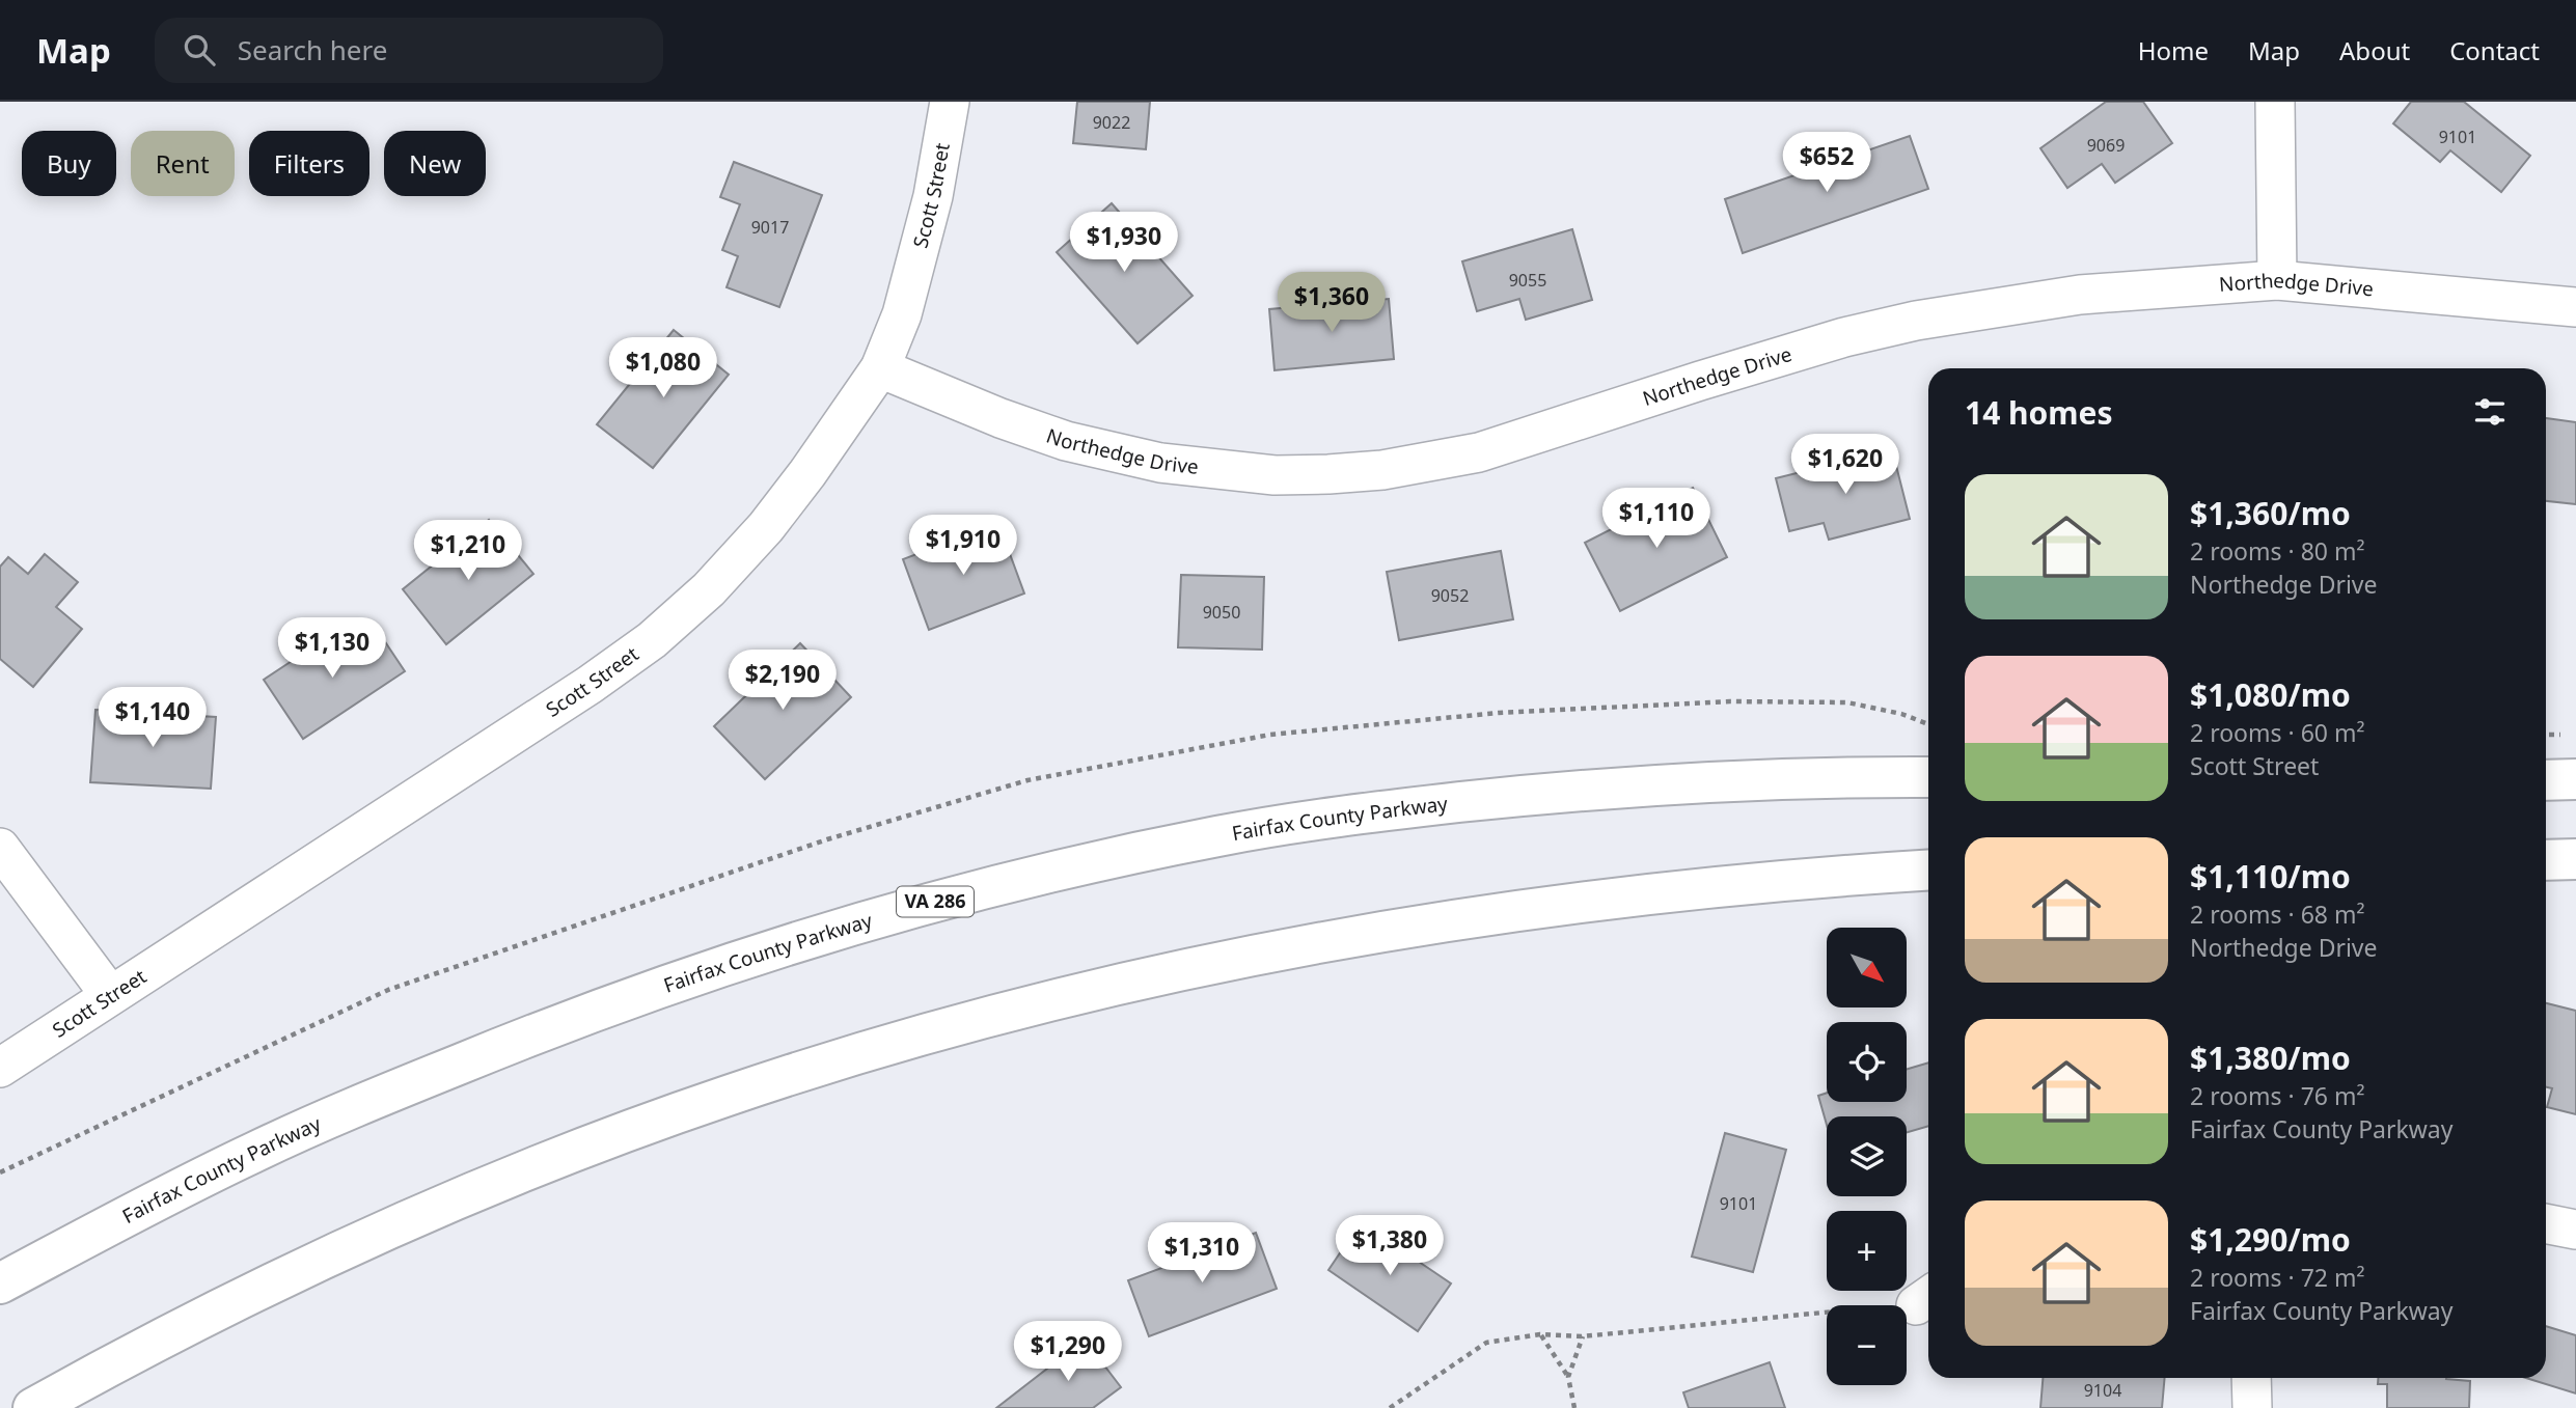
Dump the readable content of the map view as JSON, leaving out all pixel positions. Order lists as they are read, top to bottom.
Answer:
{
  "streets": {
    "highway": ["Fairfax County Parkway", "VA 286"],
    "street": ["Scott Street", "Northedge Drive"]
  },
  "crossings": [
    ["Scott Street", "Northedge Drive"]
  ],
  "house_numbers": [
    "9022",
    "9101",
    "9069",
    "9017",
    "9055",
    "9052",
    "9050",
    "9101",
    "9104"
  ],
  "north": "bottom right",
  "page": {
    "header": "Map",
    "search": "Search here",
    "nav": [
      "Home",
      "Map",
      "About",
      "Contact"
    ],
    "chip": [
      "Buy",
      "Rent",
      "Filters",
      "New"
    ],
    "price": [
      "$652",
      "$1,930",
      "$1,360",
      "$1,080",
      "$1,620",
      "$1,110",
      "$1,910",
      "$1,210",
      "$1,130",
      "$2,190",
      "$1,140",
      "$1,380",
      "$1,310",
      "$1,290"
    ],
    "heading": "14 homes",
    "list": [
      {
        "name": "$1,360/mo",
        "note": "2 rooms · 80 m² · Northedge Drive"
      },
      {
        "name": "$1,080/mo",
        "note": "2 rooms · 60 m² · Scott Street"
      },
      {
        "name": "$1,110/mo",
        "note": "2 rooms · 68 m² · Northedge Drive"
      },
      {
        "name": "$1,380/mo",
        "note": "2 rooms · 76 m² · Fairfax County Parkway"
      },
      {
        "name": "$1,290/mo",
        "note": "2 rooms · 72 m² · Fairfax County Parkway"
      }
    ],
    "map_buttons": ["+", "−"]
  }
}
